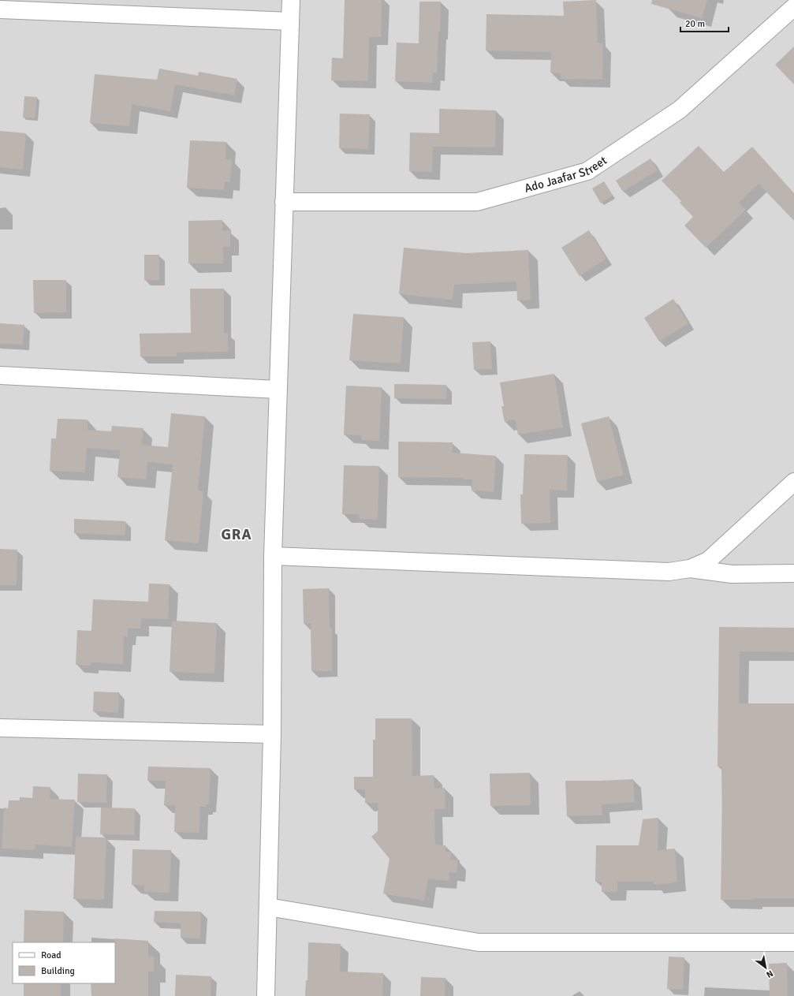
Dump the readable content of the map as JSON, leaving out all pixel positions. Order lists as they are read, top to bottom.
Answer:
{
  "streets": {
    "street": ["Ado Jaafar Street"]
  },
  "districts": ["GRA"],
  "legend": ["Road", "Building"],
  "scale_bar": "20 m",
  "north": "bottom right"
}
